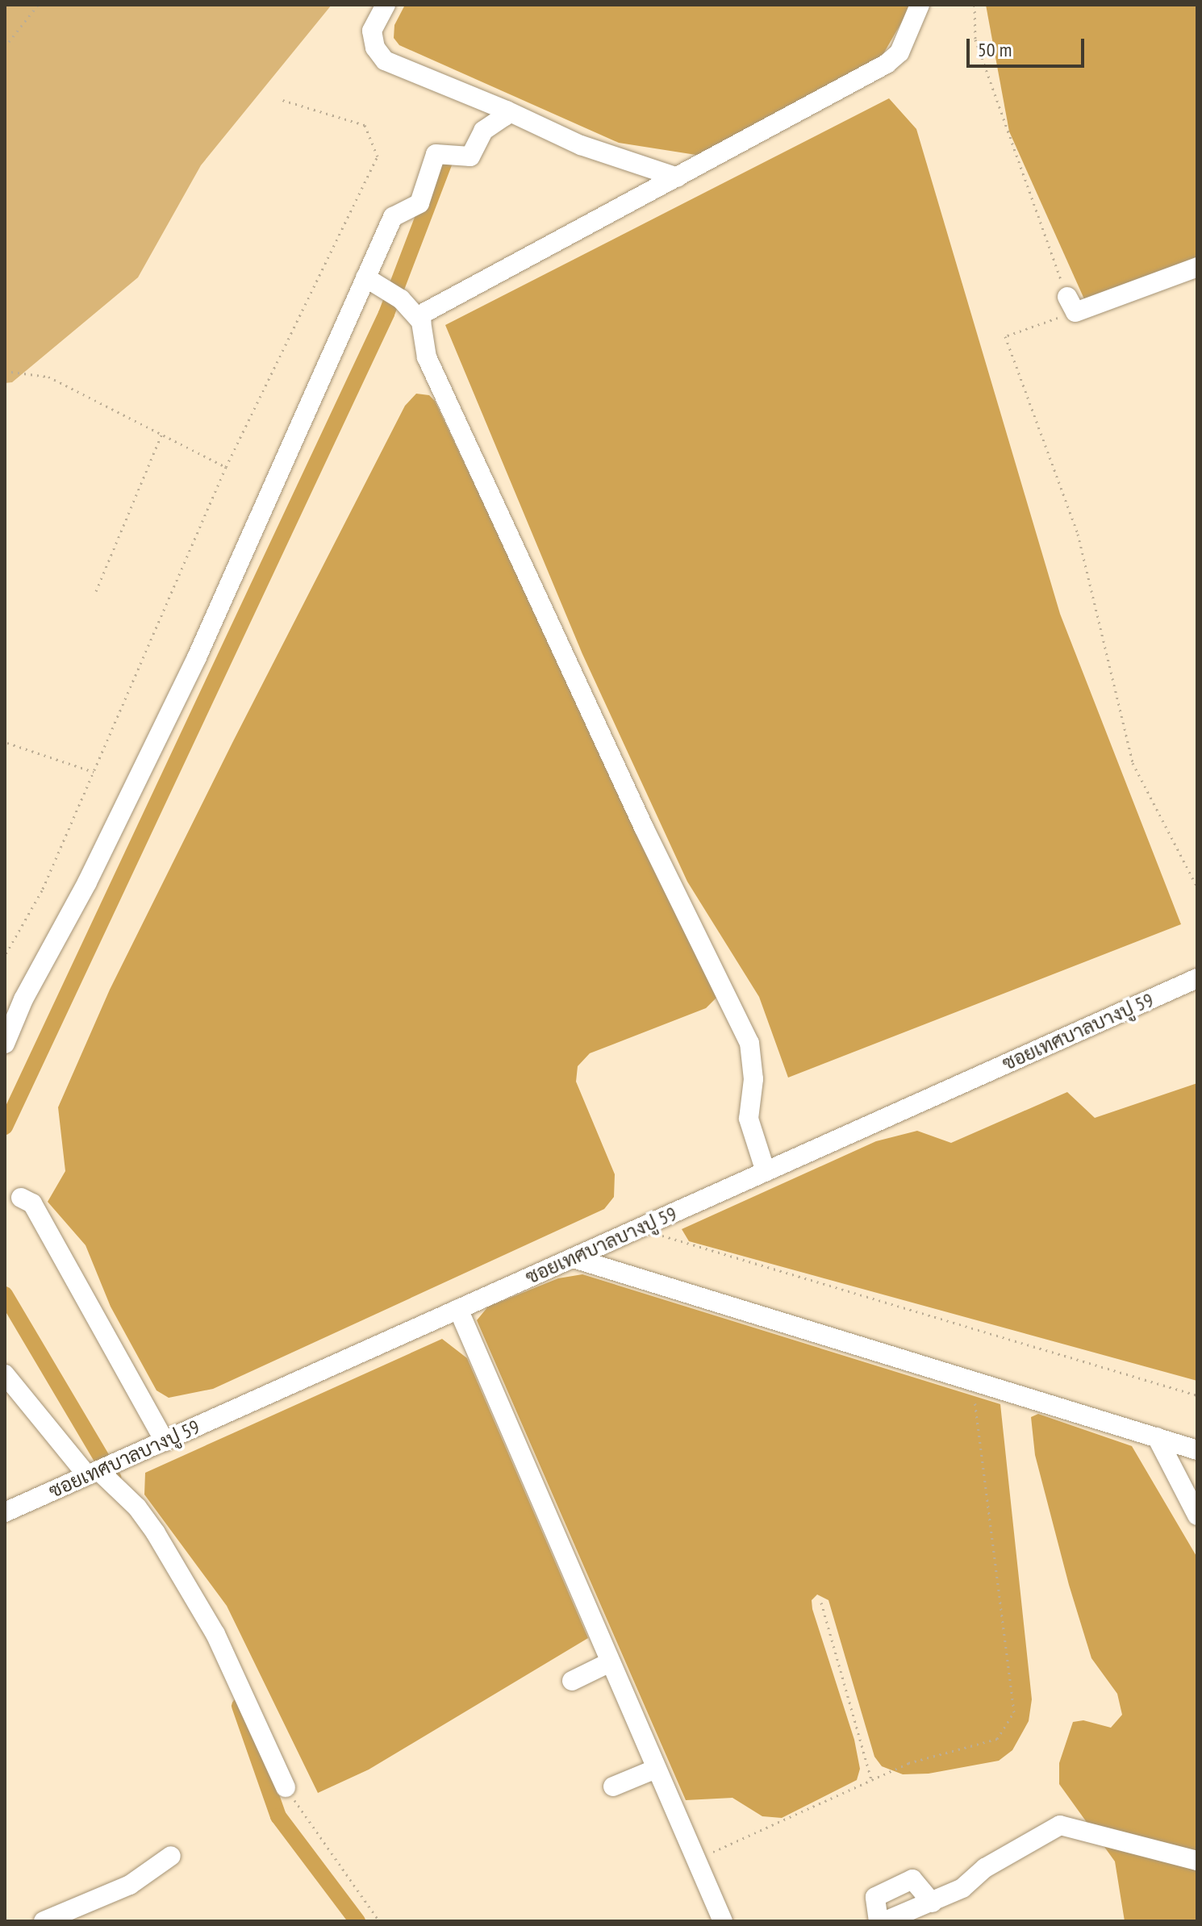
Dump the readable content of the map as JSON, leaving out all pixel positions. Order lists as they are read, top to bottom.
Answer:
{
  "streets": {
    "street": ["ซอยเทศบาลบางปู 59"]
  },
  "scale_bar": "50 m"
}
